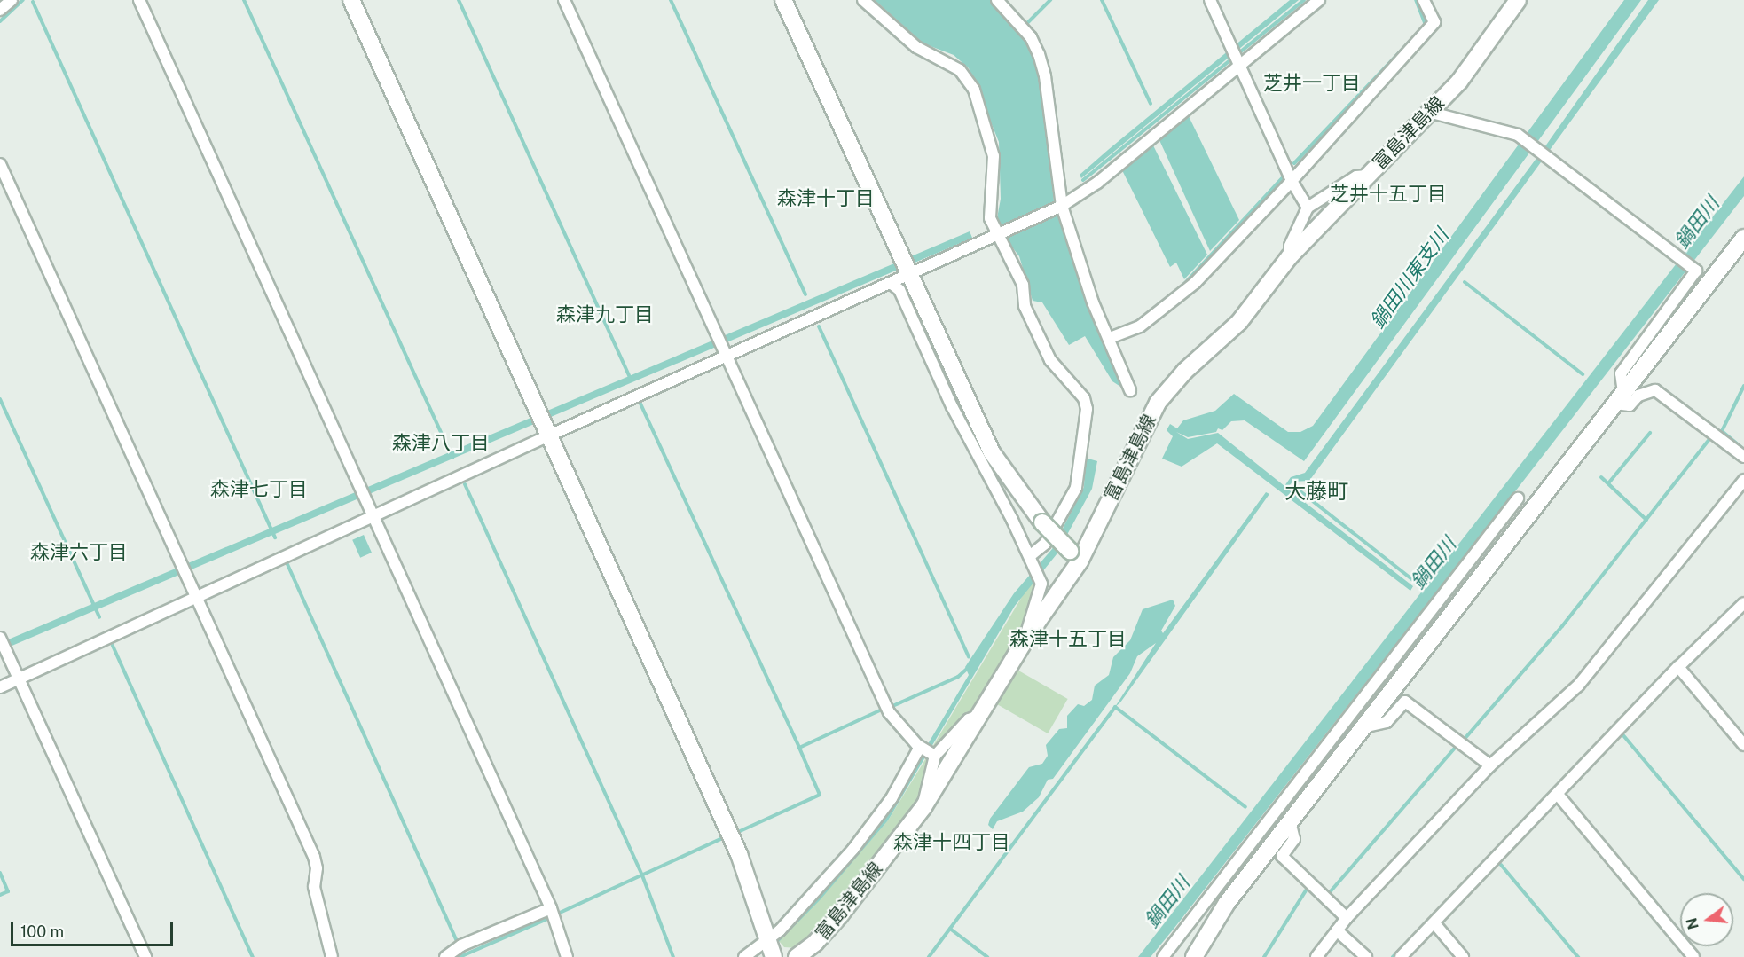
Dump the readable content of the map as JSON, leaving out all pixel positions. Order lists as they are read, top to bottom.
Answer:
{
  "streets": {
    "street": ["富島津島線"]
  },
  "districts": [
    "芝井一丁目",
    "芝井十五丁目",
    "森津十丁目",
    "森津九丁目",
    "森津八丁目",
    "森津七丁目",
    "大藤町",
    "森津六丁目",
    "森津十五丁目",
    "森津十四丁目"
  ],
  "water": ["鍋田川", "鍋田川東支川"],
  "scale_bar": "100 m",
  "north": "left"
}
